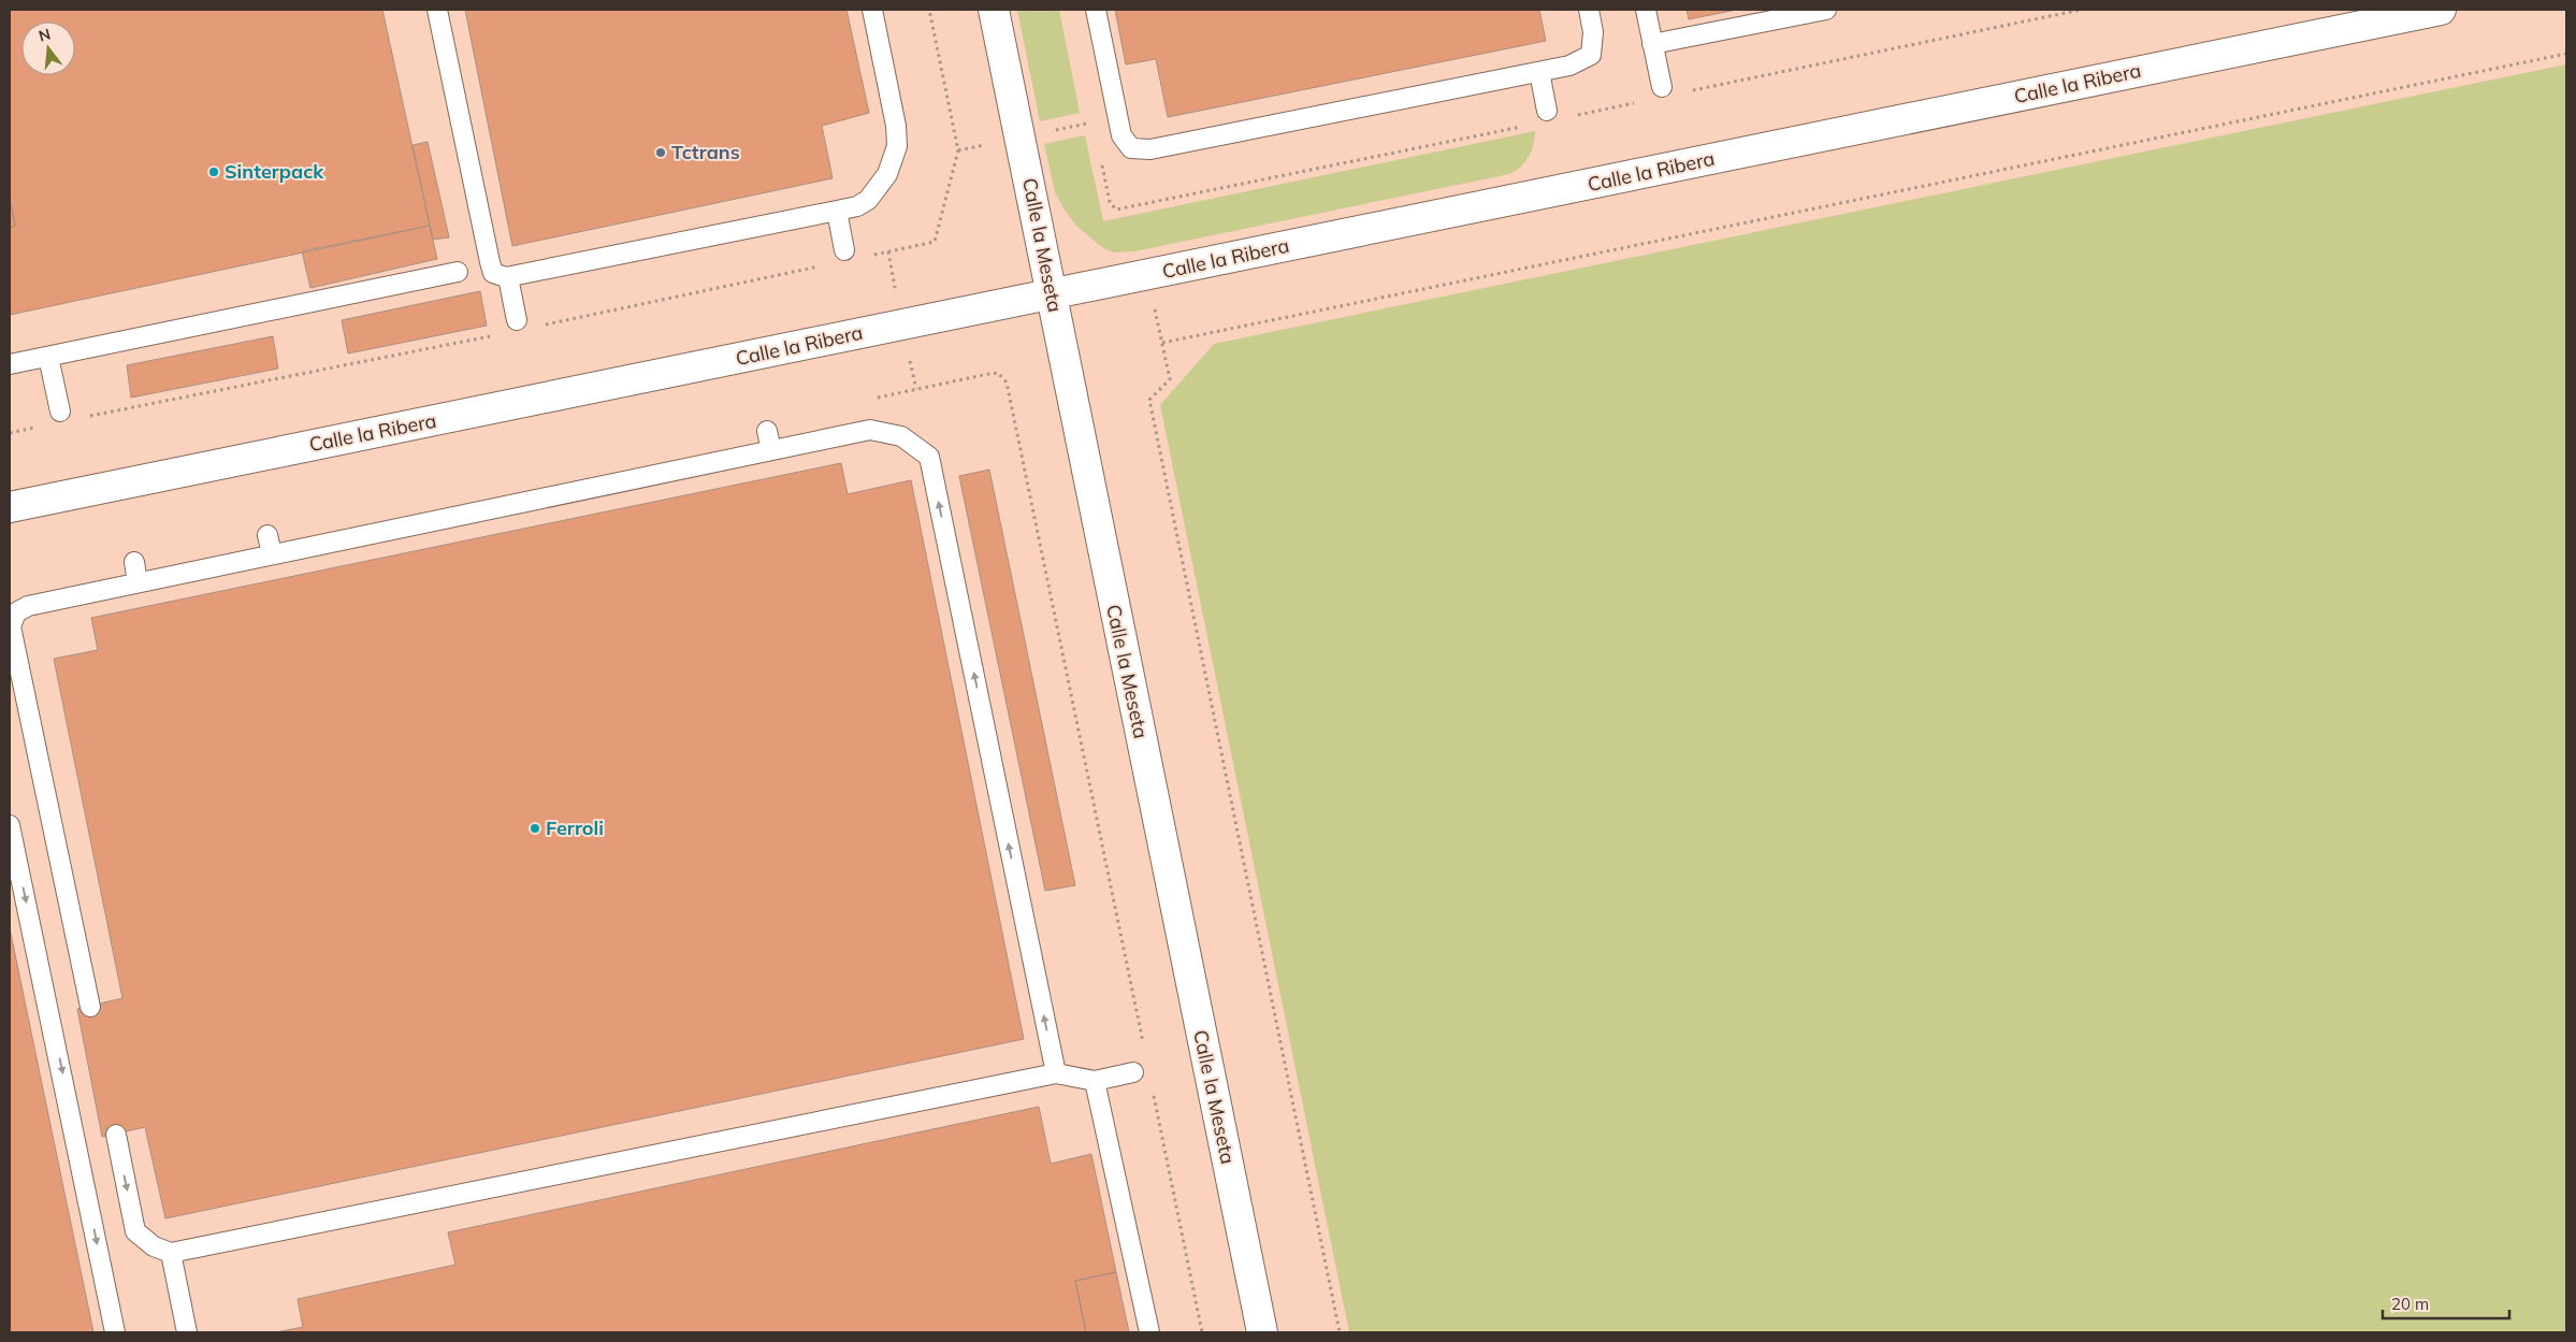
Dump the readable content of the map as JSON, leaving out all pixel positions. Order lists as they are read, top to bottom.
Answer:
{
  "streets": {
    "street": ["Calle la Ribera", "Calle la Meseta"]
  },
  "crossings": [
    ["Calle la Ribera", "Calle la Meseta"]
  ],
  "places": ["Tctrans", "Sinterpack", "Ferroli"],
  "scale_bar": "20 m",
  "north": "top"
}
